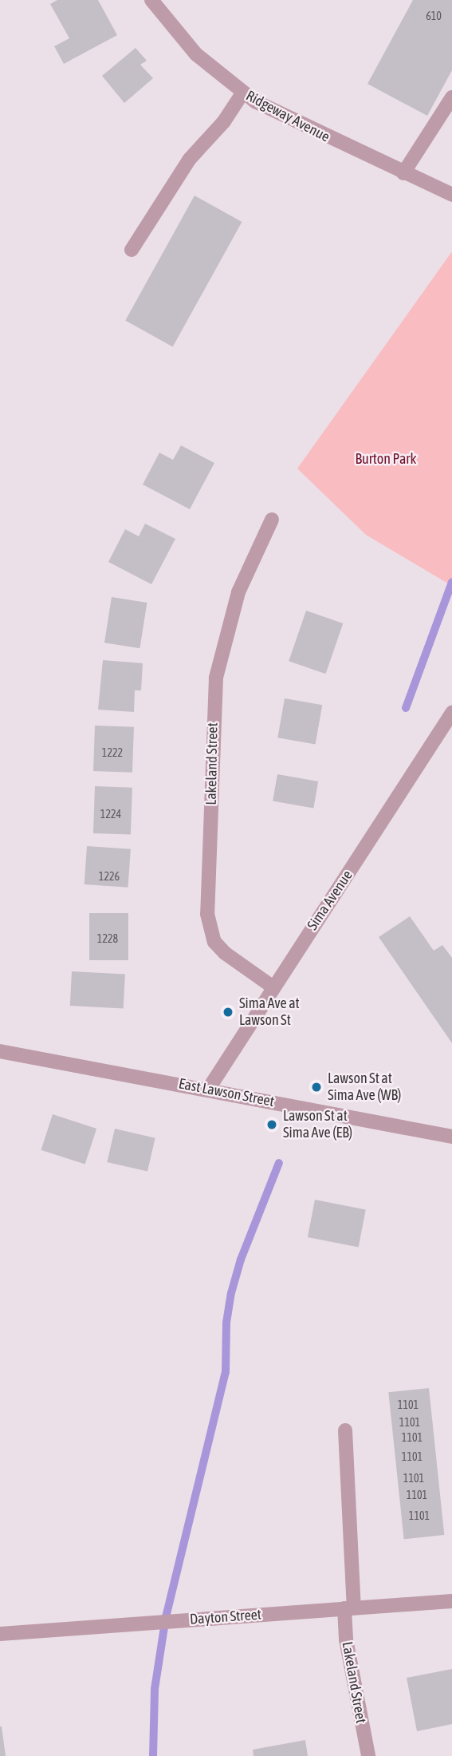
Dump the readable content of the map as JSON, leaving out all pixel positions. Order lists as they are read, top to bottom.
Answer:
{
  "streets": {
    "street": [
      "Ridgeway Avenue",
      "Lakeland Street",
      "Sima Avenue",
      "East Lawson Street",
      "Dayton Street"
    ]
  },
  "crossings": [
    ["Lakeland Street", "Sima Avenue"],
    ["Lakeland Street", "Dayton Street"],
    ["Sima Avenue", "East Lawson Street"]
  ],
  "parks": ["Burton Park"],
  "places": ["Sima Ave at Lawson St", "Lawson St at Sima Ave (WB)", "Lawson St at Sima Ave (EB)"],
  "house_numbers": [
    "610",
    "1222",
    "1224",
    "1226",
    "1228",
    "1101",
    "1101",
    "1101",
    "1101",
    "1101",
    "1101",
    "1101"
  ]
}
